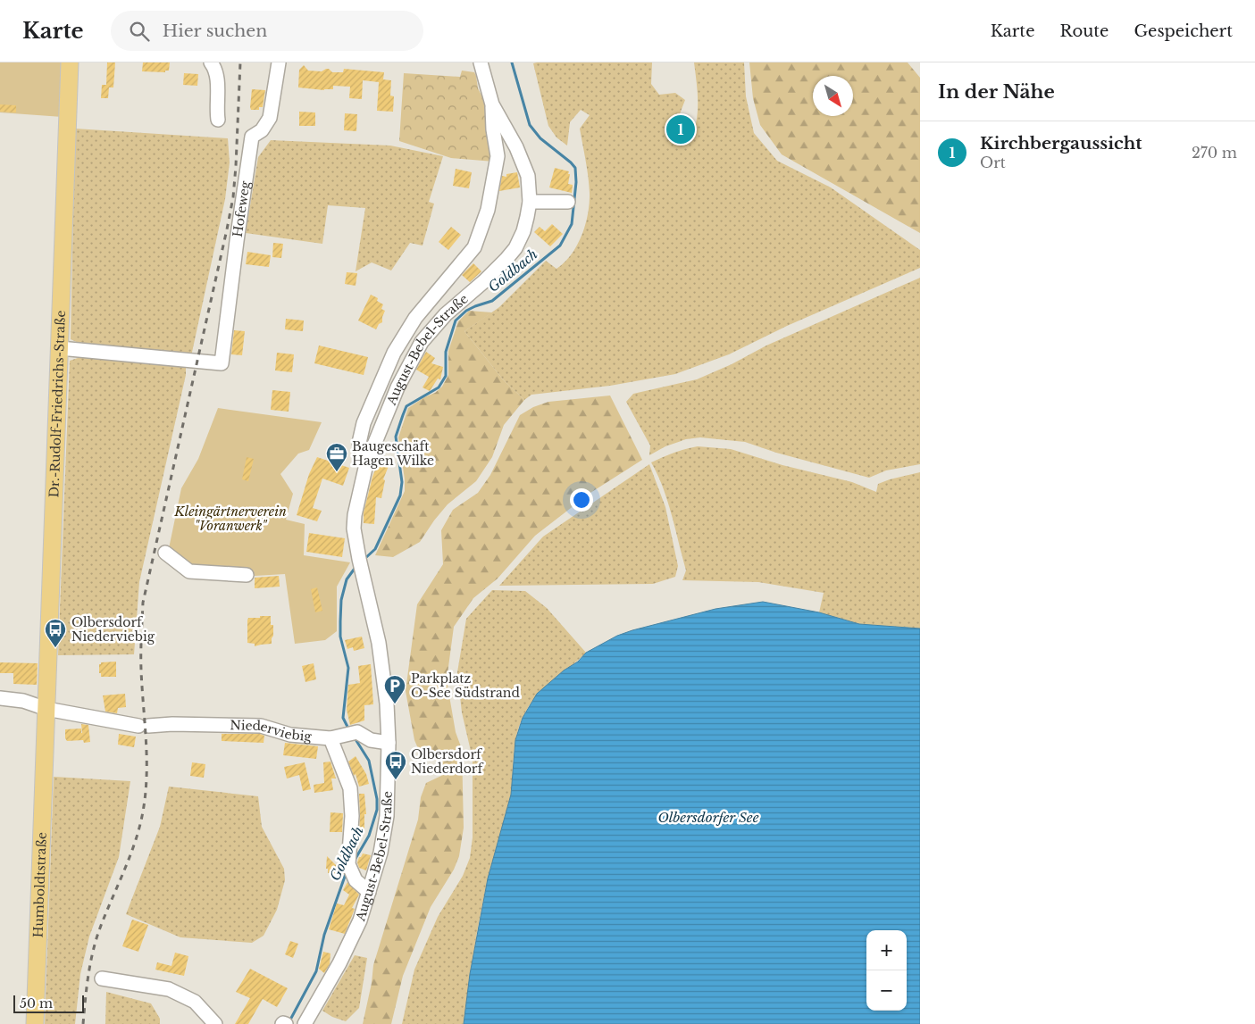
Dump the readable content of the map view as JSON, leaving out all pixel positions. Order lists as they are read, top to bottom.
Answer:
{
  "streets": {
    "main road": ["Dr.-Rudolf-Friedrichs-Straße", "Humboldtstraße"],
    "street": ["Hofeweg", "August-Bebel-Straße", "Niederviebig"]
  },
  "crossings": [
    ["Hofeweg", "Dr.-Rudolf-Friedrichs-Straße"],
    ["August-Bebel-Straße", "Niederviebig"],
    ["Dr.-Rudolf-Friedrichs-Straße", "Niederviebig"],
    ["Dr.-Rudolf-Friedrichs-Straße", "Humboldtstraße"]
  ],
  "water": ["Goldbach", "Olbersdorfer See"],
  "parks": ["Kleingärtnerverein \"Voranwerk\""],
  "places": {
    "office": ["Baugeschäft Hagen Wilke"],
    "bus stop": ["Olbersdorf Niederviebig", "Olbersdorf Niederdorf"],
    "parking": ["Parkplatz O-See Südstrand"]
  },
  "scale_bar": "50 m",
  "north": "bottom right",
  "page": {
    "header": "Karte",
    "search": "Hier suchen",
    "nav": ["Karte", "Route", "Gespeichert"],
    "heading": "In der Nähe",
    "pins": "1",
    "list": [
      {
        "mark": "1",
        "name": "Kirchbergaussicht",
        "note": "Ort",
        "value": "270 m"
      }
    ],
    "map_buttons": ["+", "−"],
    "scale": "50 m"
  }
}
